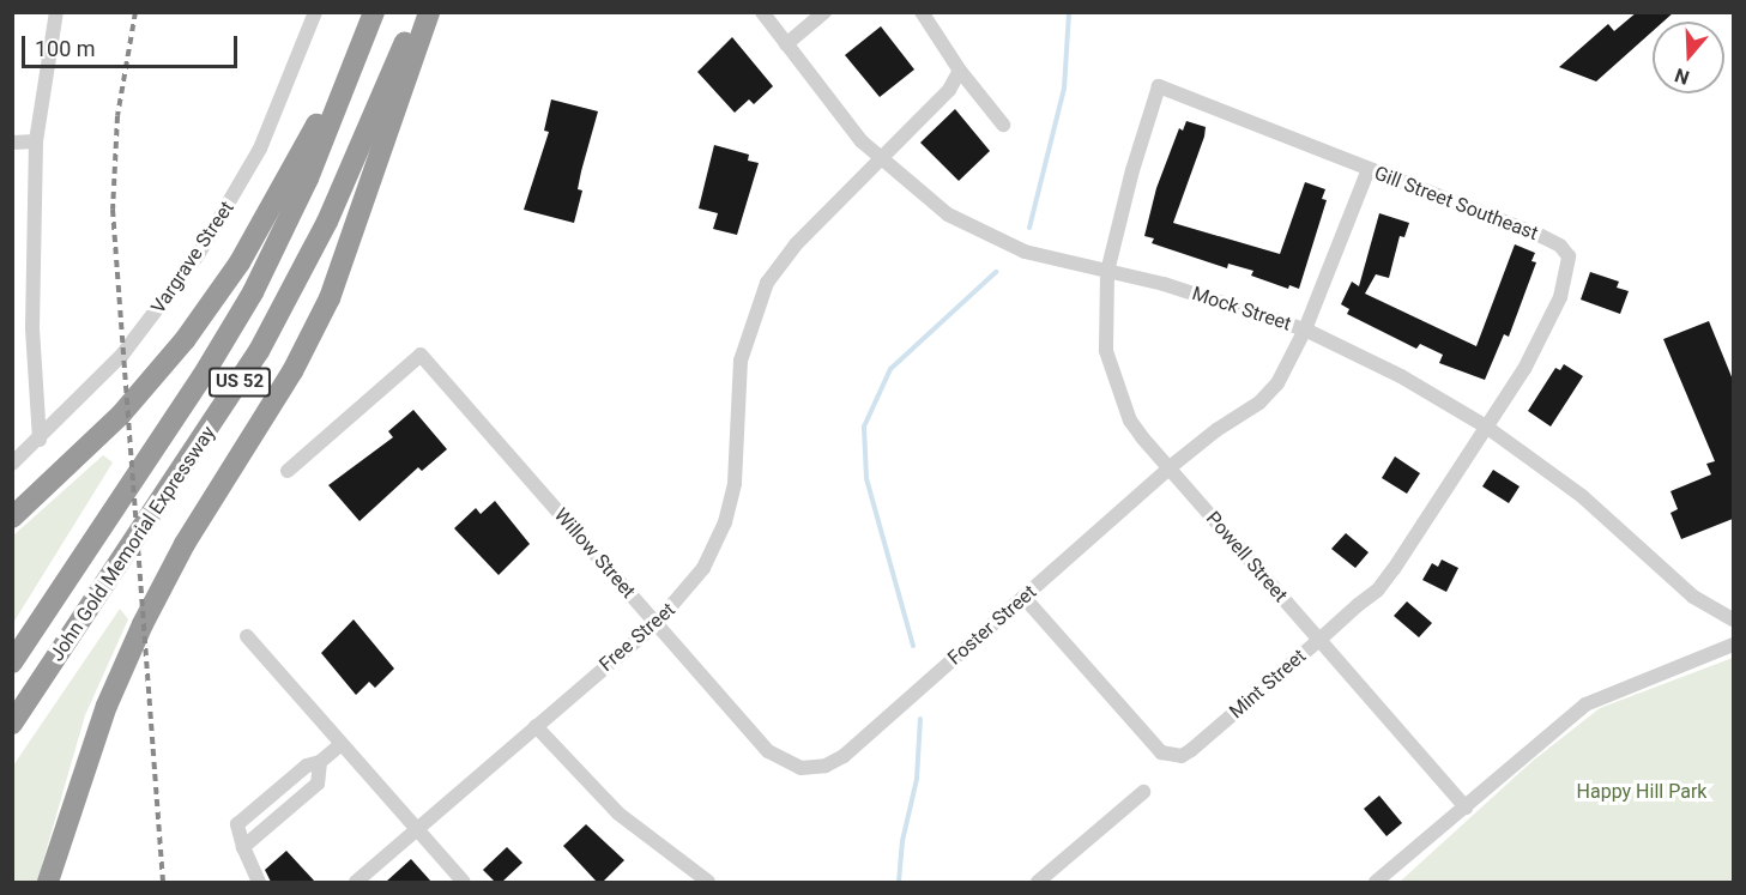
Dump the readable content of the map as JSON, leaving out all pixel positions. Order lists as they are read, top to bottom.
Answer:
{
  "streets": {
    "highway": ["US 52", "John Gold Memorial Expressway"],
    "street": [
      "Gill Street Southeast",
      "Vargrave Street",
      "Mock Street",
      "Willow Street",
      "Powell Street",
      "Foster Street",
      "Free Street",
      "Mint Street"
    ]
  },
  "crossings": [
    ["Gill Street Southeast", "Mock Street"],
    ["Gill Street Southeast", "Powell Street"],
    ["Gill Street Southeast", "Foster Street"],
    ["Gill Street Southeast", "Mint Street"],
    ["Mock Street", "Powell Street"],
    ["Mock Street", "Foster Street"],
    ["Mock Street", "Free Street"],
    ["Mock Street", "Mint Street"],
    ["Willow Street", "Foster Street"],
    ["Willow Street", "Free Street"],
    ["Powell Street", "Foster Street"],
    ["Powell Street", "Mint Street"],
    ["Foster Street", "Mint Street"]
  ],
  "parks": ["Happy Hill Park"],
  "scale_bar": "100 m",
  "north": "bottom"
}
